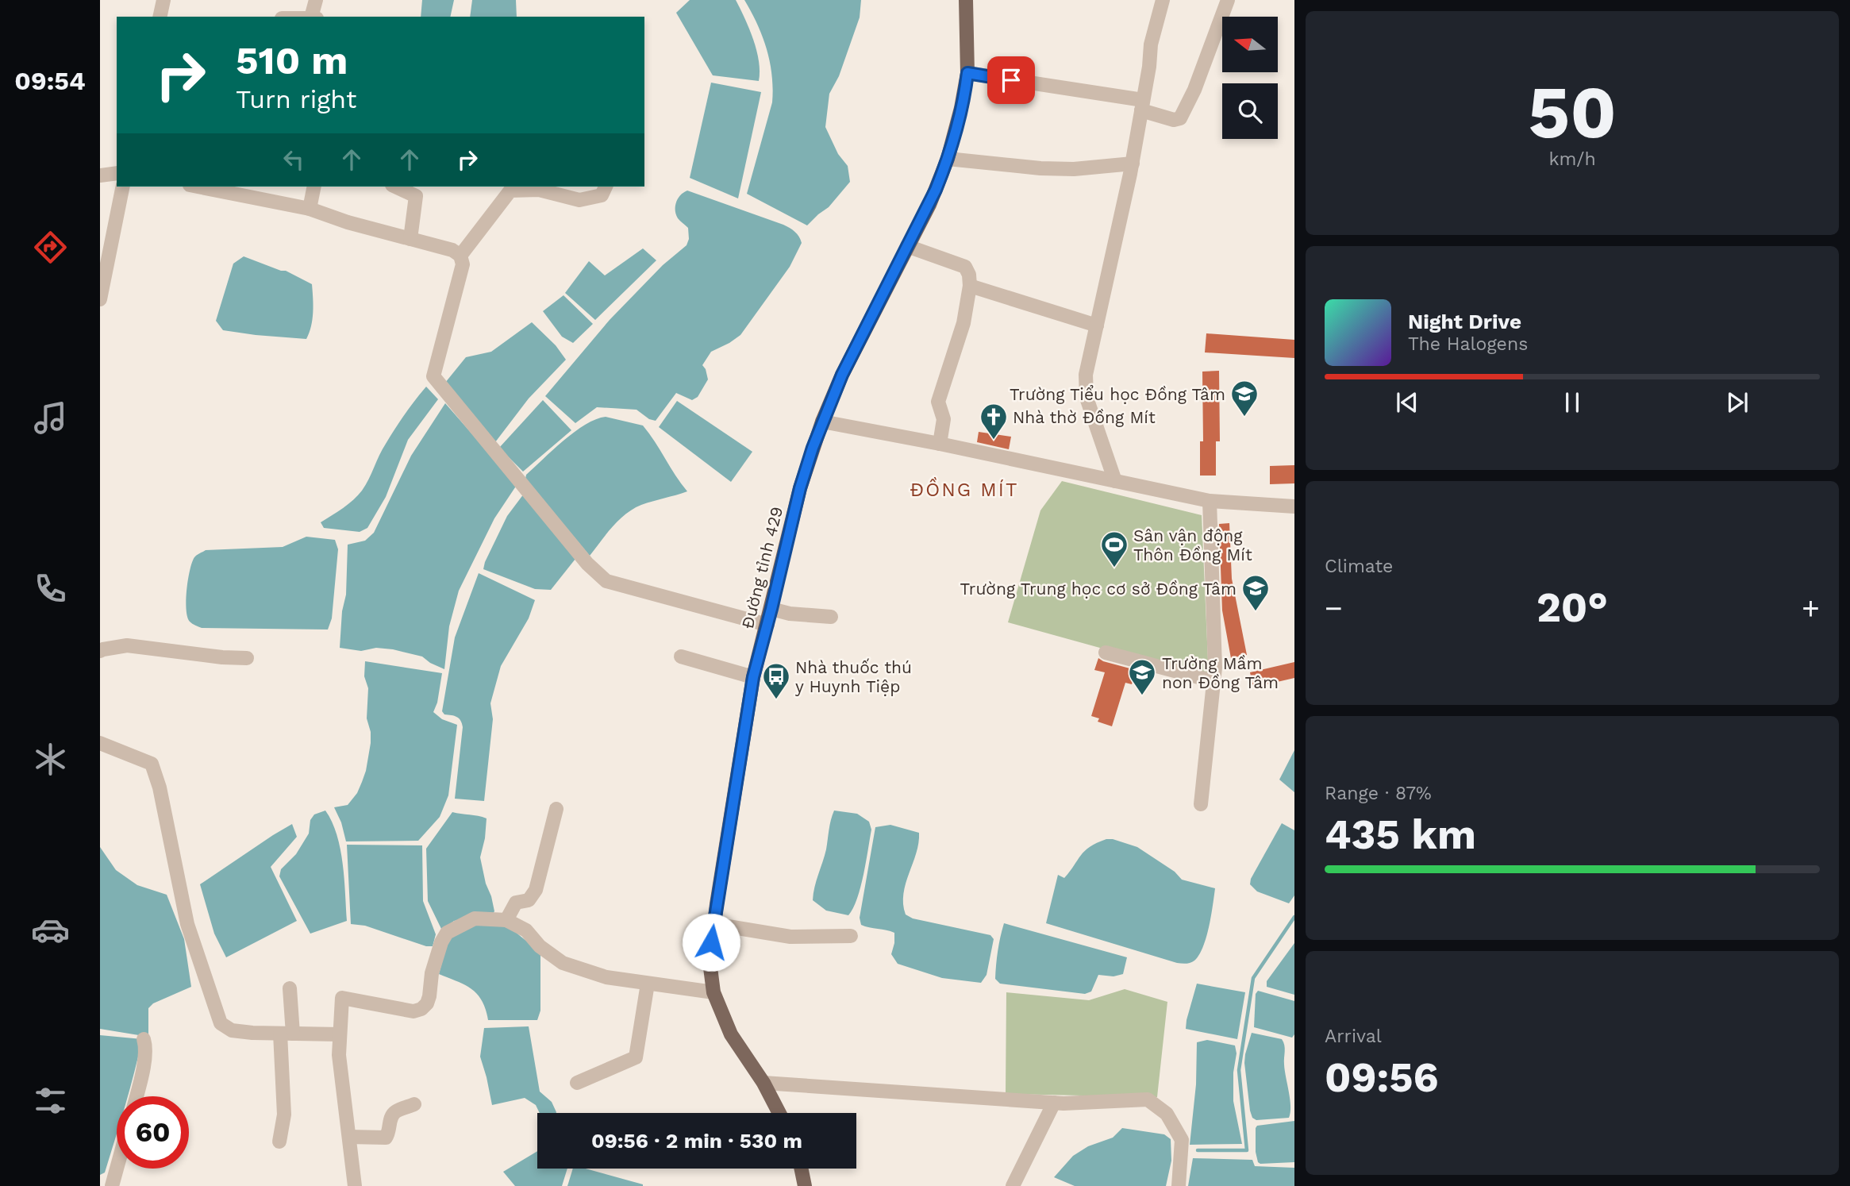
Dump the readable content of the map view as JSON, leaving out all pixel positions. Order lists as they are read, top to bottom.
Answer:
{
  "streets": {
    "main road": ["Đường tỉnh 429"]
  },
  "districts": ["ĐỒNG MÍT"],
  "places": {
    "school or university": ["Trường Tiểu học Đồng Tâm", "Trường Trung học cơ sở Đồng Tâm", "Trường Mầm non Đồng Tâm"],
    "church": ["Nhà thờ Đồng Mít"],
    "sports": ["Sân vận động Thôn Đồng Mít"],
    "bus stop": ["Nhà thuốc thú y Huynh Tiệp"]
  },
  "north": "left",
  "page": {
    "tabs": "09:54",
    "tile": [
      ["50", "km/h"],
      "Climate",
      ["Range · 87%", "435 km"],
      ["Arrival", "09:56"]
    ],
    "turn": ["510 m", "Turn right"],
    "song": ["Night Drive", "The Halogens"],
    "heat": ["−", "20°", "+"],
    "limit": "60",
    "trip": "09:56 · 2 min · 530 m"
  }
}
